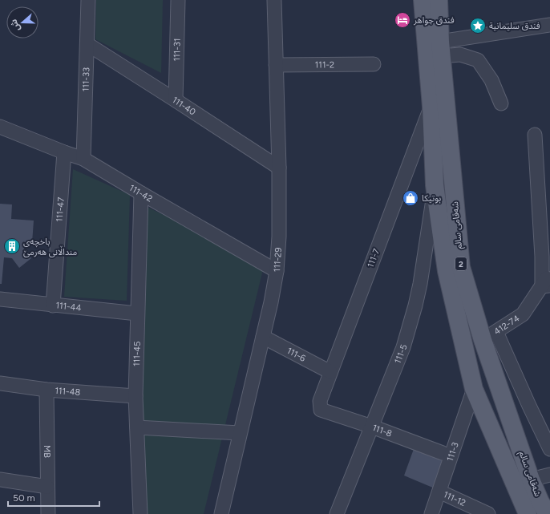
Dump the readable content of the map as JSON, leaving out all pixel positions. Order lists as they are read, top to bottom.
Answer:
{
  "streets": {
    "main road": ["شەقامی سالم", "2"],
    "street": [
      "111-31",
      "111-2",
      "111-33",
      "111-40",
      "111-42",
      "111-47",
      "111-7",
      "111-29",
      "111-44",
      "412-74",
      "111-45",
      "111-5",
      "111-6",
      "111-48",
      "111-8",
      "MB",
      "111-3",
      "111-12"
    ]
  },
  "crossings": [
    ["111-31", "111-40"],
    ["111-2", "111-29"],
    ["111-33", "111-40"],
    ["111-33", "111-42"],
    ["111-40", "111-29"],
    ["111-42", "111-47"],
    ["111-42", "111-29"],
    ["111-42", "111-45"],
    ["111-47", "111-44"],
    ["شەقامی سالم", "111-7"],
    ["شەقامی سالم", "412-74"],
    ["شەقامی سالم", "111-5"],
    ["شەقامی سالم", "111-3"],
    ["111-7", "111-6"],
    ["111-7", "111-8"],
    ["111-29", "111-6"],
    ["111-44", "111-45"],
    ["111-45", "111-48"],
    ["111-5", "111-8"],
    ["111-48", "MB"],
    ["111-3", "111-12"]
  ],
  "places": {
    "hotel": ["فندق جواھر"],
    "place": ["فندق سليمانية"],
    "shop": ["بوتیکا"],
    "building": ["باخچەی منداڵانی هەرمێ"]
  },
  "scale_bar": "50 m",
  "north": "left"
}
